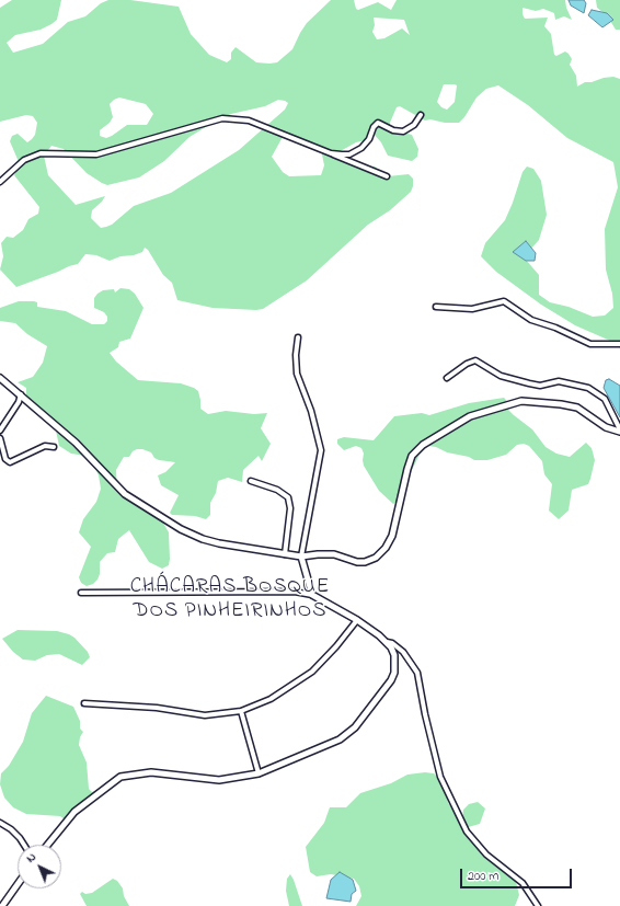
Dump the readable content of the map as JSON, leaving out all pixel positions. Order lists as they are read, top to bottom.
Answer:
{
  "districts": ["CHÁCARAS BOSQUE DOS PINHEIRINHOS"],
  "scale_bar": "200 m",
  "north": "top left"
}
